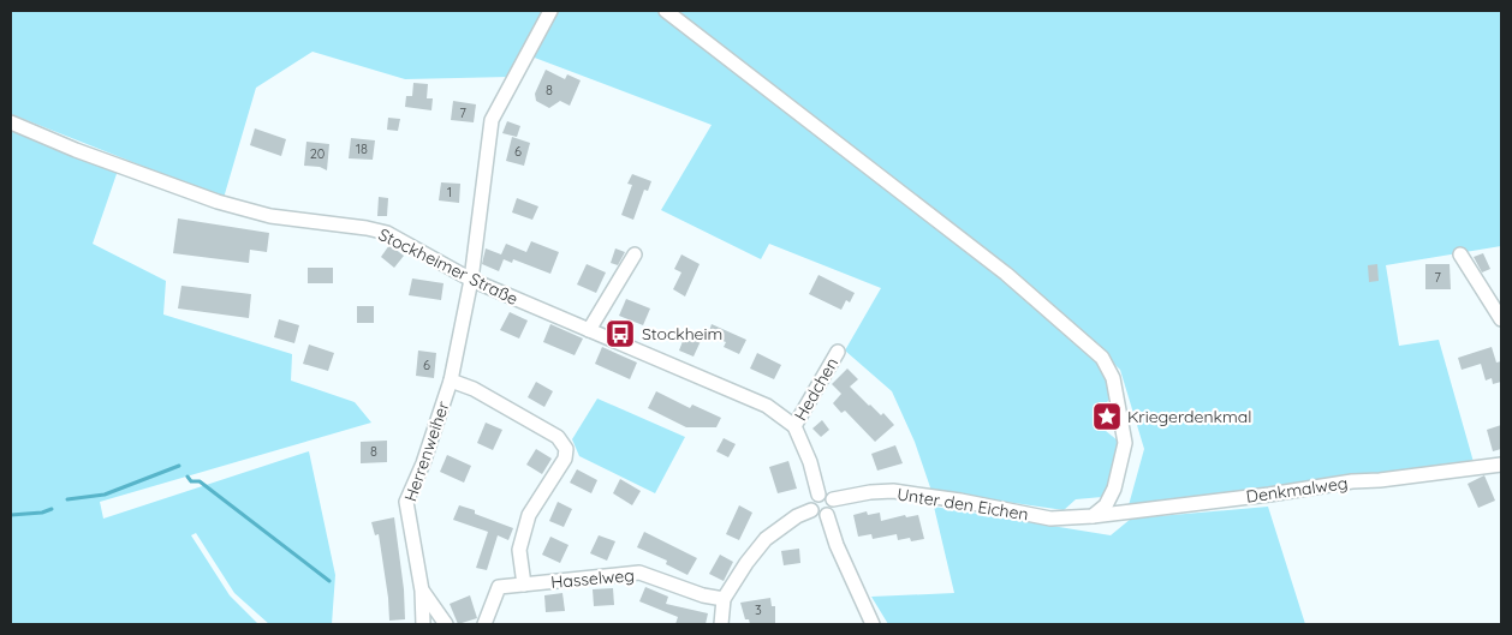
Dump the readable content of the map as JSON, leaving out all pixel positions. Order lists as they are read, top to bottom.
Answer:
{
  "streets": {
    "street": [
      "Stockheimer Straße",
      "Hedchen",
      "Herrenweiher",
      "Denkmalweg",
      "Unter den Eichen",
      "Hasselweg"
    ]
  },
  "crossings": [
    ["Stockheimer Straße", "Hedchen"],
    ["Stockheimer Straße", "Herrenweiher"],
    ["Stockheimer Straße", "Unter den Eichen"],
    ["Denkmalweg", "Unter den Eichen"]
  ],
  "places": {
    "bus stop": ["Stockheim"],
    "place": ["Kriegerdenkmal"]
  },
  "house_numbers": [
    "8",
    "7",
    "18",
    "6",
    "20",
    "1",
    "7",
    "6",
    "8",
    "3"
  ]
}
